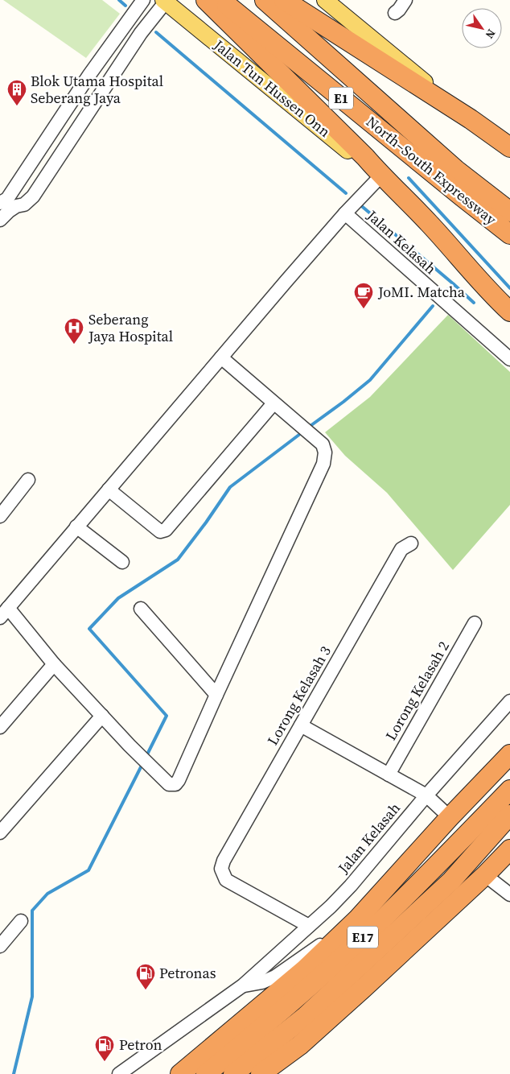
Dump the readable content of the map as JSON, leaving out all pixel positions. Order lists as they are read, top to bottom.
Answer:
{
  "streets": {
    "highway": ["E1", "North–South Expressway", "E17"],
    "main road": ["Jalan Tun Hussen Onn"],
    "street": ["Jalan Kelasah", "Lorong Kelasah 2", "Lorong Kelasah 3"]
  },
  "crossings": [
    ["Jalan Kelasah", "Lorong Kelasah 3"]
  ],
  "places": {
    "building": ["Blok Utama Hospital Seberang Jaya"],
    "cafe": ["JoMI. Matcha"],
    "hospital": ["Seberang Jaya Hospital"],
    "fuel station": ["Petronas", "Petron"]
  },
  "north": "bottom right"
}
